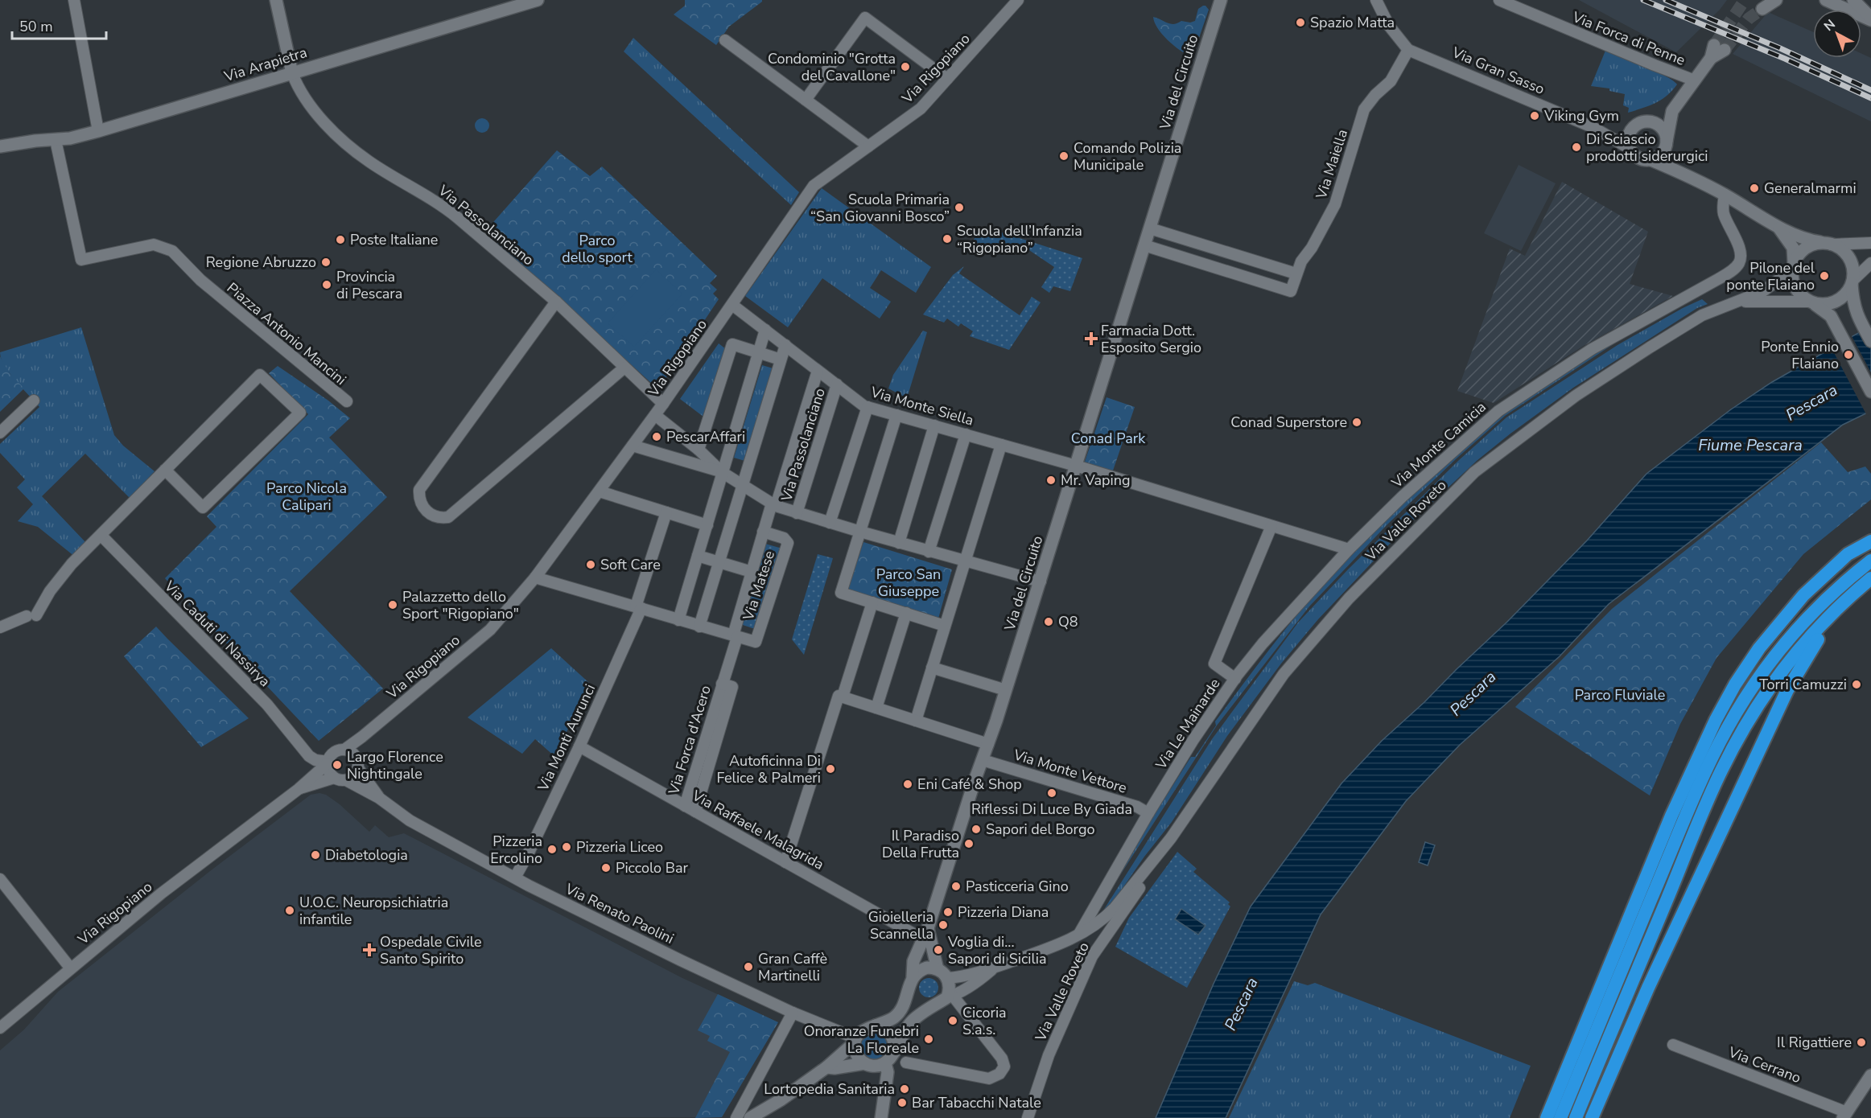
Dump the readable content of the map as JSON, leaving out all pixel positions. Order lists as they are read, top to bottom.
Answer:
{
  "streets": {
    "street": [
      "Via Forca di Penne",
      "Via Arapietra",
      "Via Rigopiano",
      "Via Gran Sasso",
      "Via del Circuito",
      "Via Maiella",
      "Via Passolanciano",
      "Piazza Antonio Mancini",
      "Via Monte Siella",
      "Via Monte Camicia",
      "Via Valle Roveto",
      "Via Matese",
      "Via Caduti di Nassirya",
      "Via Le Mainarde",
      "Via Monti Aurunci",
      "Via Forca d'Acero",
      "Via Monte Vettore",
      "Via Raffaele Malagrida",
      "Via Renato Paolini",
      "Via Cerrano"
    ]
  },
  "crossings": [
    ["Via Arapietra", "Via Passolanciano"],
    ["Via Arapietra", "Piazza Antonio Mancini"],
    ["Via Rigopiano", "Via Passolanciano"],
    ["Via Rigopiano", "Via Monte Siella"],
    ["Via Rigopiano", "Via Matese"],
    ["Via Rigopiano", "Via Renato Paolini"],
    ["Via Gran Sasso", "Via Maiella"],
    ["Via del Circuito", "Via Maiella"],
    ["Via del Circuito", "Via Passolanciano"],
    ["Via del Circuito", "Via Monte Siella"],
    ["Via del Circuito", "Via Monte Vettore"],
    ["Via del Circuito", "Via Raffaele Malagrida"],
    ["Via del Circuito", "Via Renato Paolini"],
    ["Via Passolanciano", "Via Monte Siella"],
    ["Via Passolanciano", "Via Matese"],
    ["Via Monte Camicia", "Via Le Mainarde"],
    ["Via Valle Roveto", "Via Le Mainarde"],
    ["Via Matese", "Via Monti Aurunci"],
    ["Via Matese", "Via Forca d'Acero"],
    ["Via Le Mainarde", "Via Monte Vettore"],
    ["Via Monti Aurunci", "Via Raffaele Malagrida"],
    ["Via Monti Aurunci", "Via Renato Paolini"],
    ["Via Forca d'Acero", "Via Raffaele Malagrida"]
  ],
  "water": ["Pescara", "Fiume Pescara"],
  "parks": [
    "Parco dello sport",
    "Conad Park",
    "Parco Nicola Calipari",
    "Parco San Giuseppe",
    "Parco Fluviale"
  ],
  "places": {
    "other": [
      "Spazio Matta",
      "Condominio \"Grotta del Cavallone\"",
      "Viking Gym",
      "Di Sciascio prodotti siderurgici",
      "Comando Polizia Municipale",
      "Generalmarmi",
      "Scuola Primaria “San Giovanni Bosco”",
      "Scuola dell’Infanzia “Rigopiano”",
      "Poste Italiane",
      "Regione Abruzzo",
      "Pilone del ponte Flaiano",
      "Provincia di Pescara",
      "Ponte Ennio Flaiano",
      "Conad Superstore",
      "PescarAffari",
      "Mr. Vaping",
      "Soft Care",
      "Palazzetto dello Sport \"Rigopiano\"",
      "Q8",
      "Torri Camuzzi",
      "Largo Florence Nightingale",
      "Autoficinna Di Felice & Palmeri",
      "Eni Café & Shop",
      "Riflessi Di Luce By Giada",
      "Sapori del Borgo",
      "Il Paradiso Della Frutta",
      "Pizzeria Liceo",
      "Pizzeria Ercolino",
      "Diabetologia",
      "Piccolo Bar",
      "Pasticceria Gino",
      "U.O.C. Neuropsichiatria infantile",
      "Pizzeria Diana",
      "Gioielleria Scannella",
      "Voglia di... Sapori di Sicilia",
      "Gran Caffè Martinelli",
      "Cicoria S.a.s.",
      "Onoranze Funebri La Floreale",
      "Il Rigattiere",
      "Lortopedia Sanitaria",
      "Bar Tabacchi Natale"
    ],
    "health": ["Farmacia Dott. Esposito Sergio", "Ospedale Civile Santo Spirito"]
  },
  "scale_bar": "50 m",
  "north": "top left"
}
